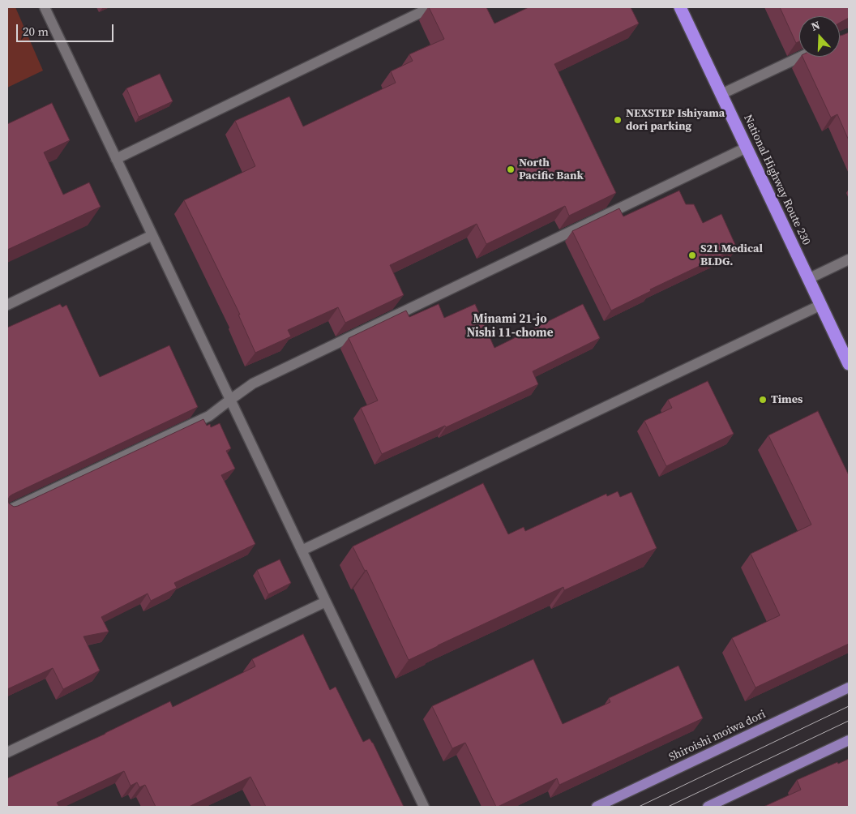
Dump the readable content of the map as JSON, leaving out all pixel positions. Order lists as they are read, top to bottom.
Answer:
{
  "streets": {
    "highway": ["National Highway Route 230"],
    "main road": ["Shiroishi moiwa dori"]
  },
  "districts": ["Minami 21-jo Nishi 11-chome"],
  "places": [
    "NEXSTEP Ishiyama dori parking",
    "North Pacific Bank",
    "S21 Medical BLDG.",
    "Times"
  ],
  "scale_bar": "20 m",
  "north": "top"
}
